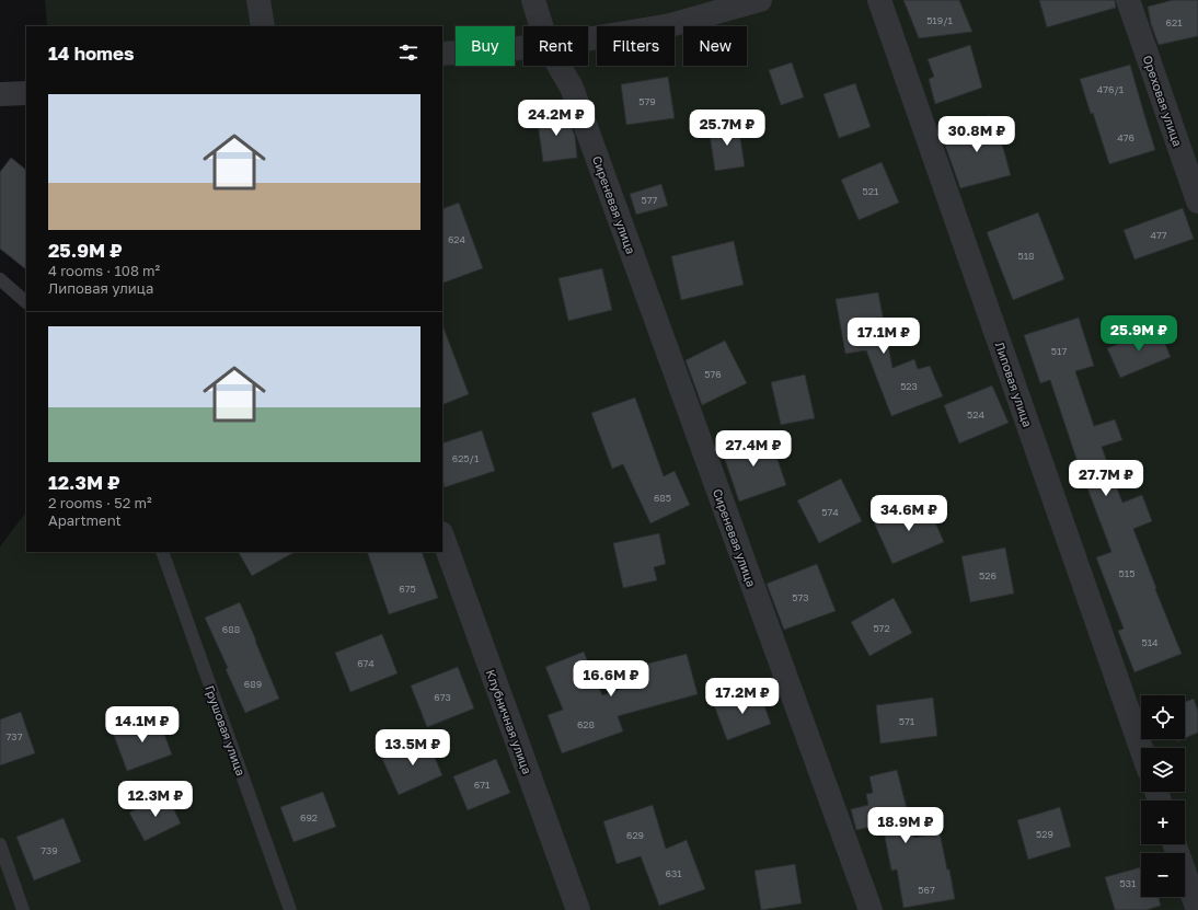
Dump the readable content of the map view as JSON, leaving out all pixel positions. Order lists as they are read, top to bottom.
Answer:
{
  "streets": {
    "street": [
      "Ореховая улица",
      "Сиреневая улица",
      "Липовая улица",
      "Клубничная улица"
    ],
    "lane": ["Грушовая улица"]
  },
  "house_numbers": [
    "519/1",
    "621",
    "476/1",
    "579",
    "476",
    "521",
    "577",
    "477",
    "624",
    "518",
    "517",
    "576",
    "523",
    "524",
    "625/1",
    "685",
    "574",
    "515",
    "526",
    "675",
    "573",
    "572",
    "688",
    "514",
    "674",
    "689",
    "673",
    "571",
    "628",
    "737",
    "671",
    "692",
    "529",
    "629",
    "739",
    "631",
    "531",
    "567"
  ],
  "page": {
    "chip": [
      "Buy",
      "Rent",
      "Filters",
      "New"
    ],
    "heading": "14 homes",
    "list": [
      {
        "name": "25.9M ₽",
        "note": "4 rooms · 108 m² · Липовая улица"
      },
      {
        "name": "12.3M ₽",
        "note": "2 rooms · 52 m² · Apartment"
      }
    ],
    "price": [
      "24.2M ₽",
      "25.7M ₽",
      "30.8M ₽",
      "25.9M ₽",
      "17.1M ₽",
      "27.4M ₽",
      "27.7M ₽",
      "34.6M ₽",
      "16.6M ₽",
      "17.2M ₽",
      "14.1M ₽",
      "13.5M ₽",
      "12.3M ₽",
      "18.9M ₽"
    ],
    "map_buttons": ["+", "−"]
  }
}
